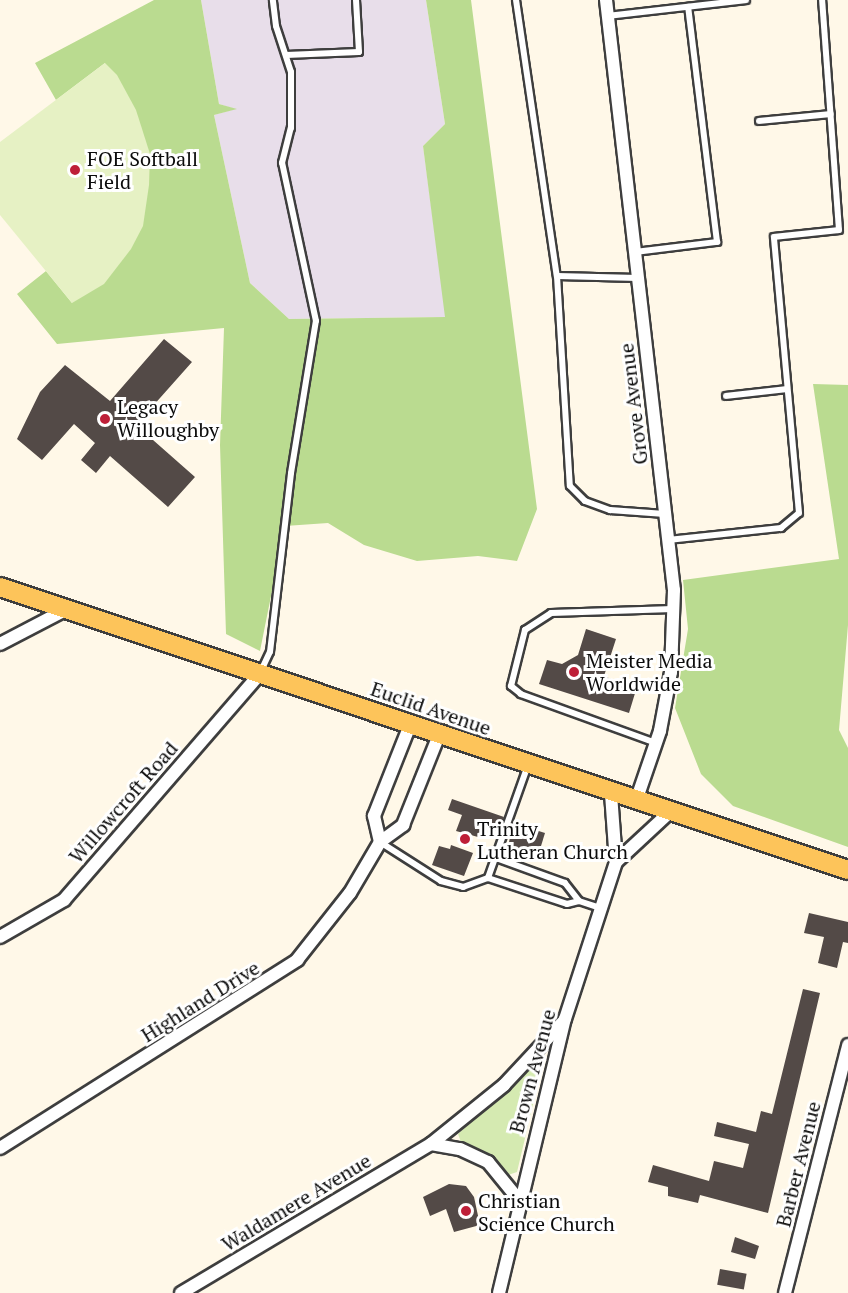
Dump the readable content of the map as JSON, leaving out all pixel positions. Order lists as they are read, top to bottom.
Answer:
{
  "streets": {
    "main road": ["Euclid Avenue"],
    "street": [
      "Grove Avenue",
      "Willowcroft Road",
      "Highland Drive",
      "Brown Avenue",
      "Barber Avenue",
      "Waldamere Avenue"
    ]
  },
  "crossings": [
    ["Grove Avenue", "Euclid Avenue"],
    ["Euclid Avenue", "Willowcroft Road"],
    ["Euclid Avenue", "Highland Drive"],
    ["Euclid Avenue", "Brown Avenue"],
    ["Brown Avenue", "Waldamere Avenue"]
  ],
  "places": [
    "FOE Softball Field",
    "Legacy Willoughby",
    "Meister Media Worldwide",
    "Trinity Lutheran Church",
    "Christian Science Church"
  ]
}
